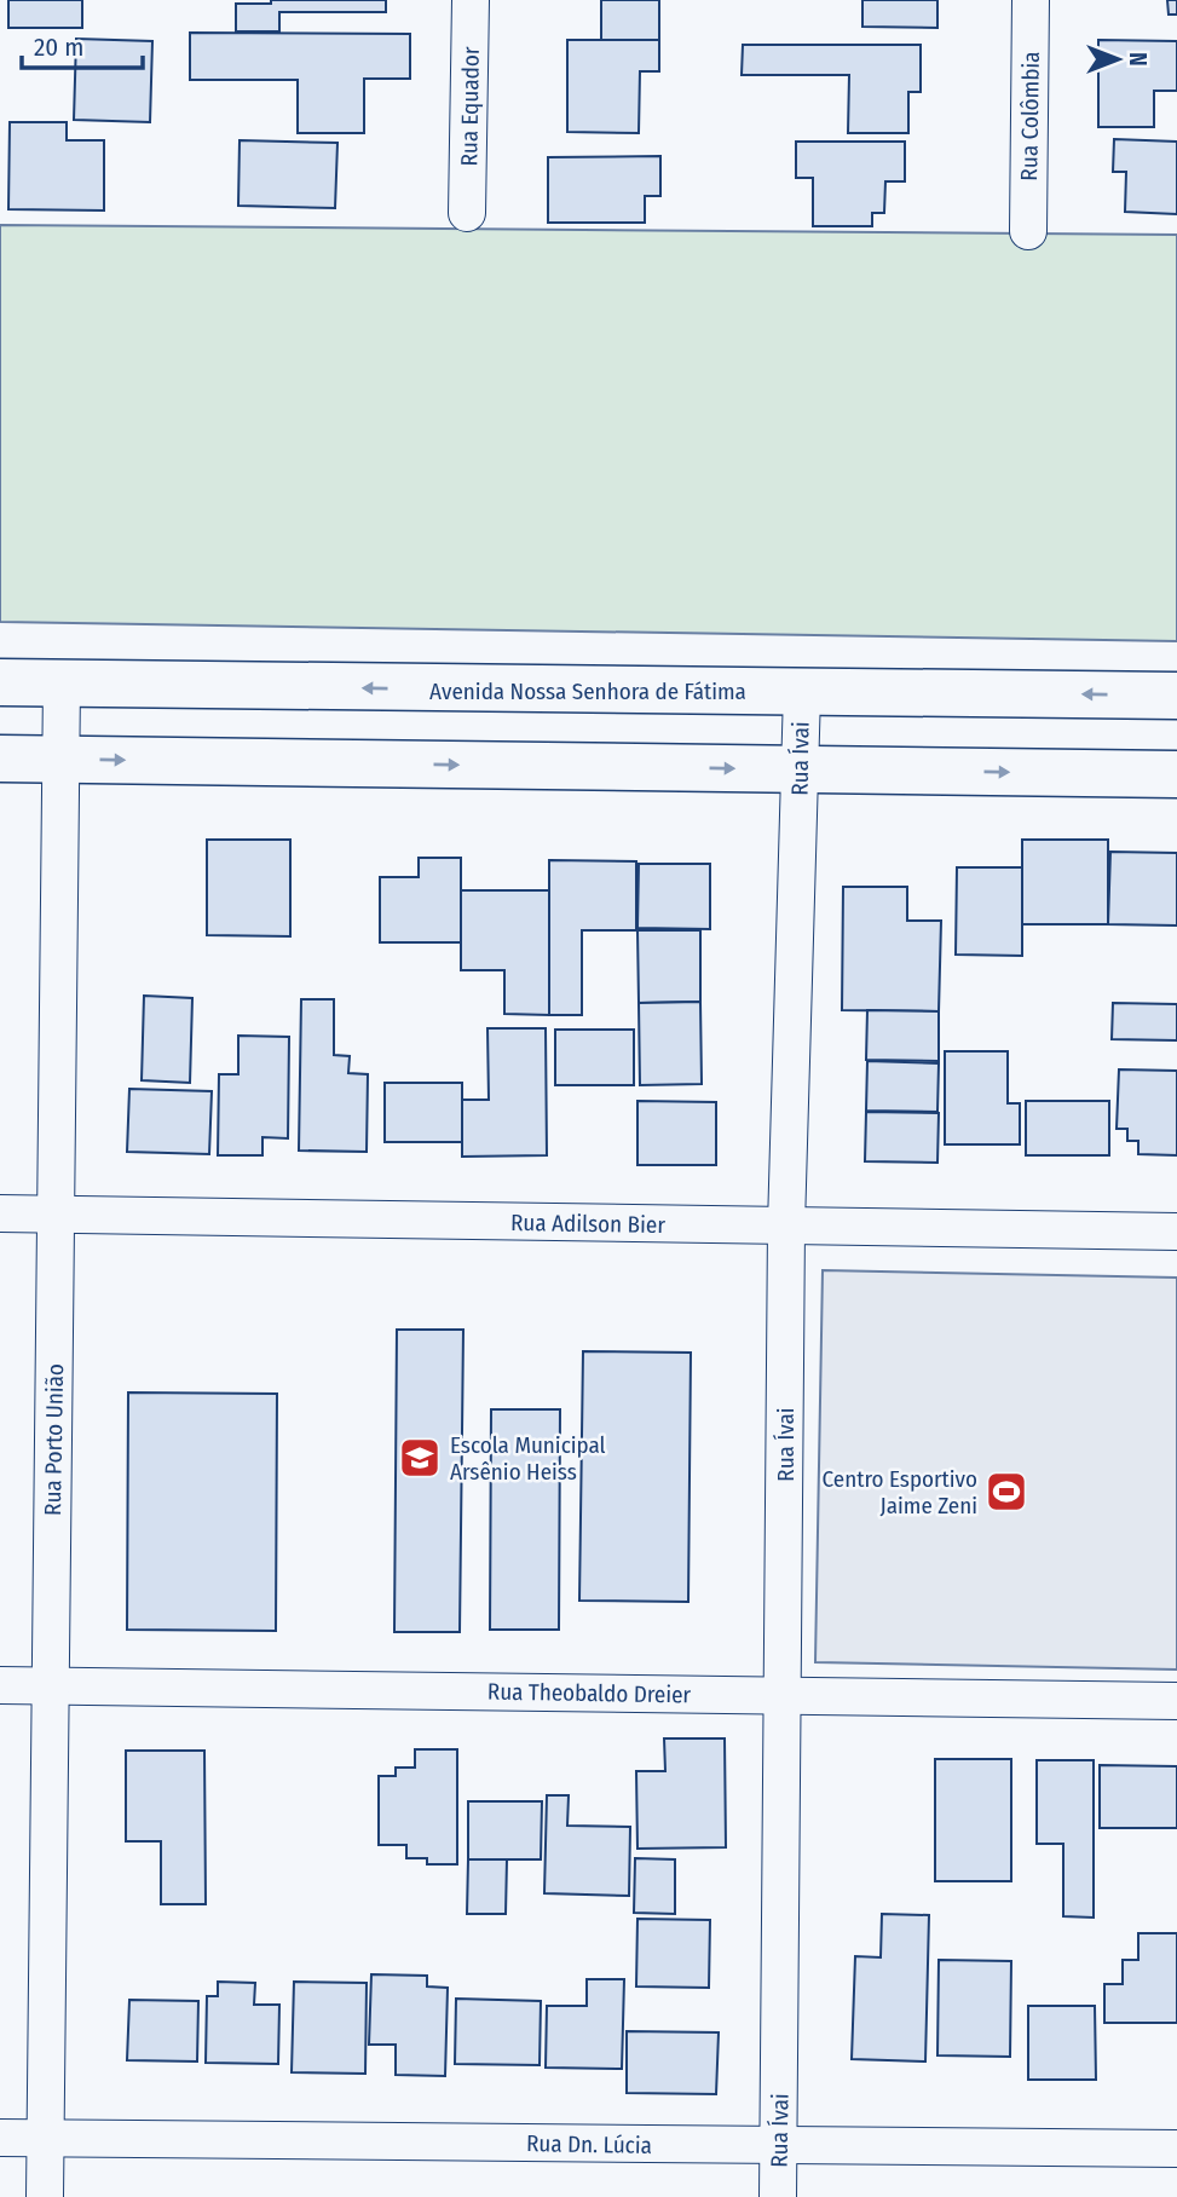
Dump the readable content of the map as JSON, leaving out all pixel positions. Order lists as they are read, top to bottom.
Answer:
{
  "streets": {
    "street": [
      "Rua Equador",
      "Rua Colômbia",
      "Avenida Nossa Senhora de Fátima",
      "Rua Ívai",
      "Rua Adilson Bier",
      "Rua Porto União",
      "Rua Theobaldo Dreier",
      "Rua Dn. Lúcia"
    ]
  },
  "crossings": [
    ["Avenida Nossa Senhora de Fátima", "Rua Ívai"],
    ["Avenida Nossa Senhora de Fátima", "Rua Porto União"],
    ["Rua Ívai", "Rua Adilson Bier"],
    ["Rua Ívai", "Rua Theobaldo Dreier"],
    ["Rua Ívai", "Rua Dn. Lúcia"],
    ["Rua Adilson Bier", "Rua Porto União"],
    ["Rua Porto União", "Rua Theobaldo Dreier"],
    ["Rua Porto União", "Rua Dn. Lúcia"]
  ],
  "places": {
    "school or university": ["Escola Municipal Arsênio Heiss"],
    "sports": ["Centro Esportivo Jaime Zeni"]
  },
  "scale_bar": "20 m",
  "north": "right"
}
